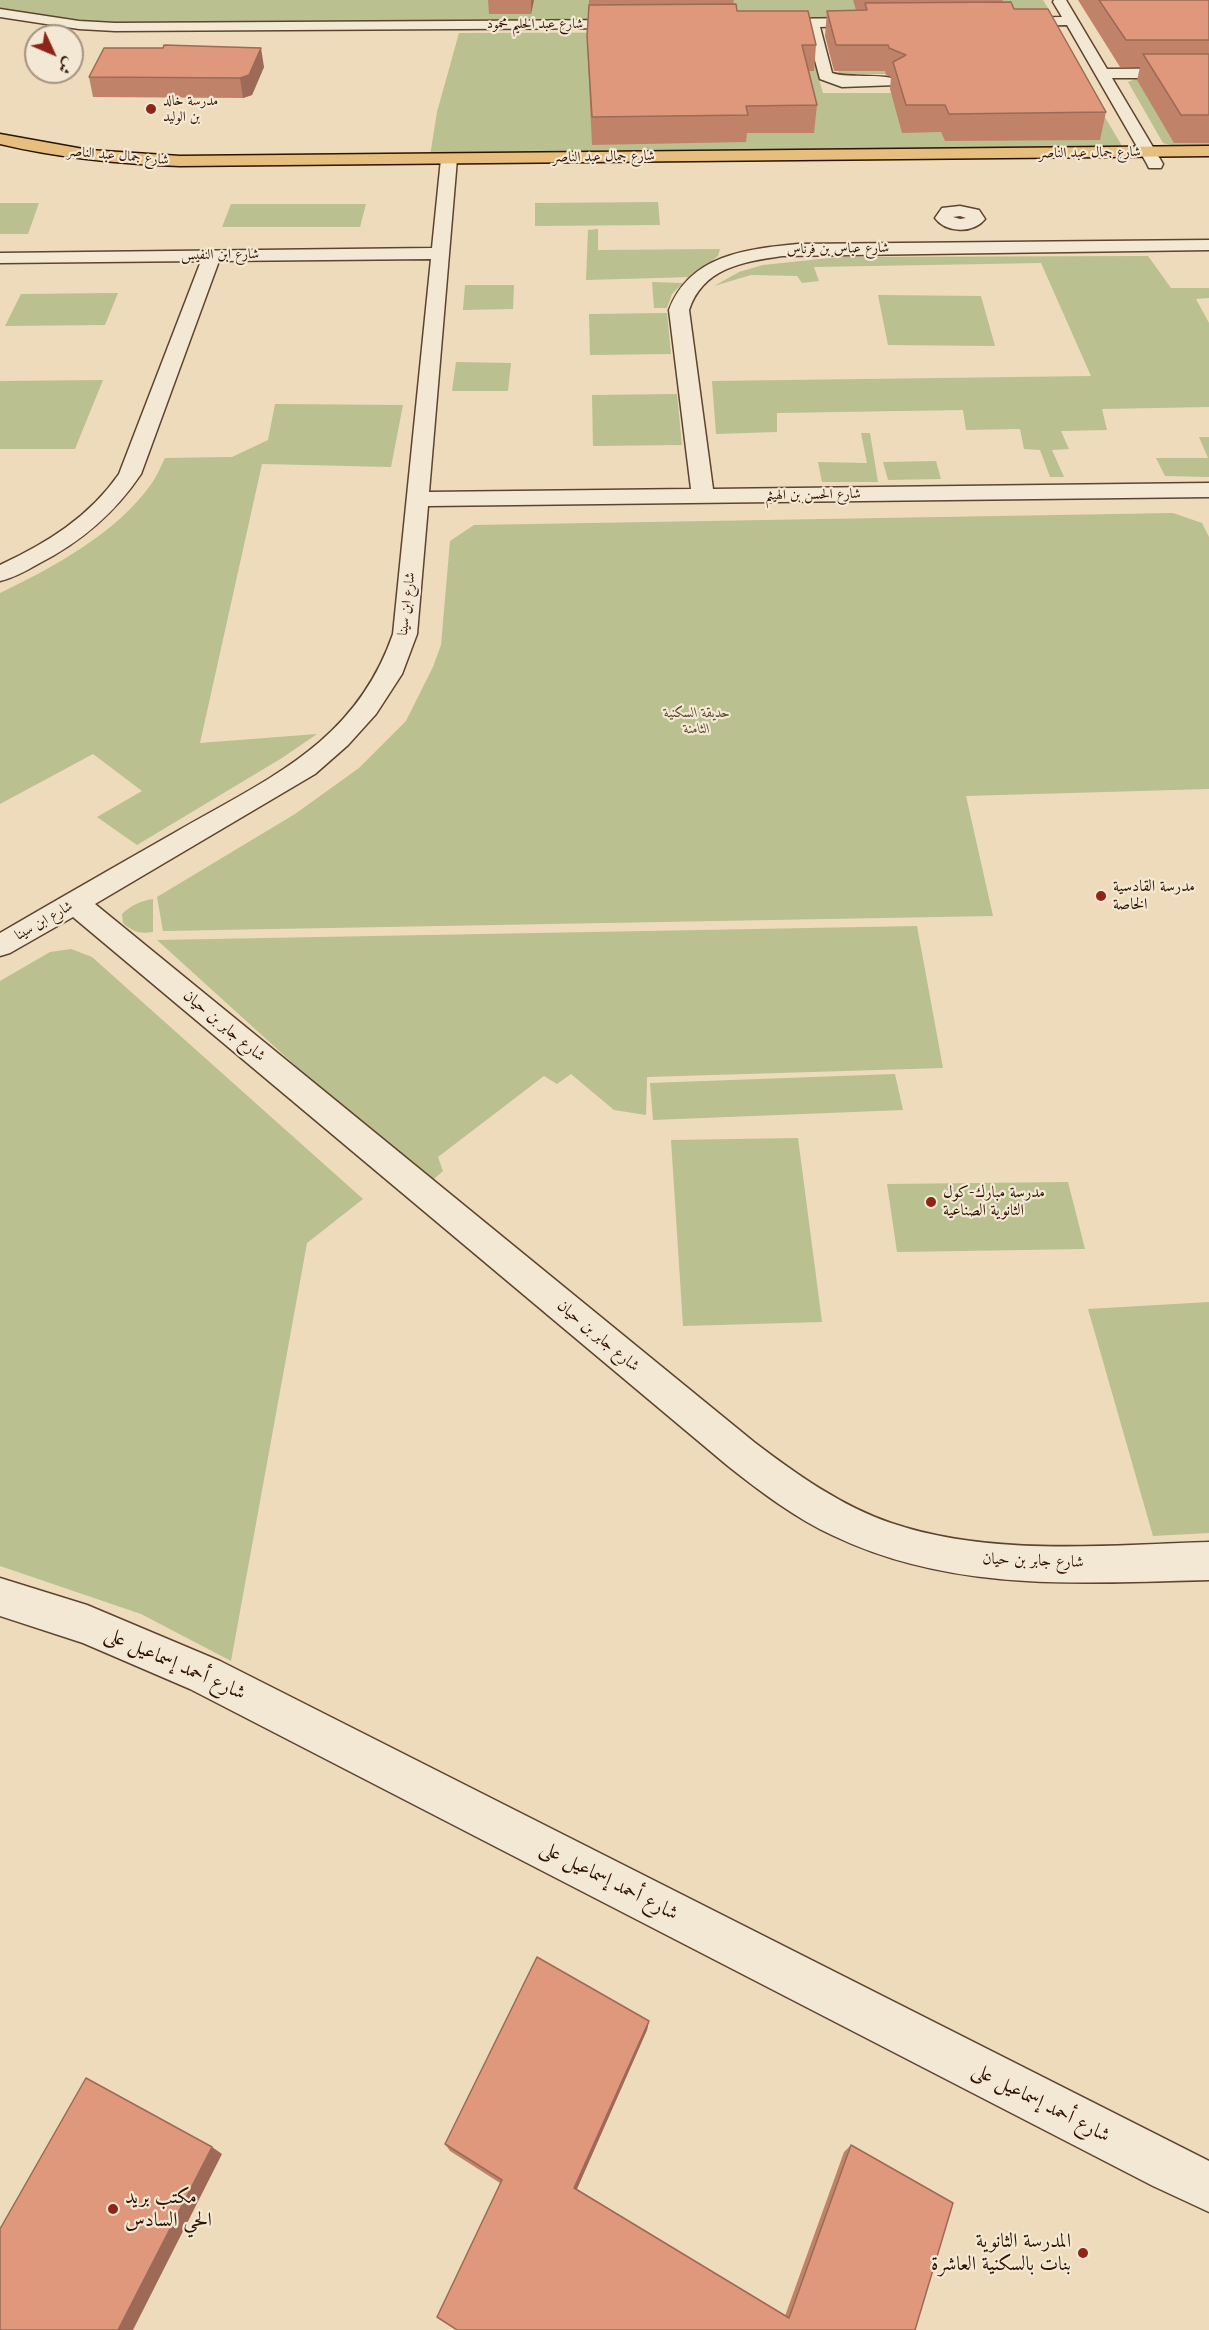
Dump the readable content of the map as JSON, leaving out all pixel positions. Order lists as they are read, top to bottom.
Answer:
{
  "streets": {
    "main road": ["شارع جمال عبد الناصر"],
    "street": [
      "شارع عبد الحليم محمود",
      "شارع عباس بن فرناس",
      "شارع ابن النفيس",
      "شارع الحسن بن الهيثم",
      "شارع ابن سينا",
      "شارع جابر بن حيان",
      "شارع أحمد إسماعيل على"
    ]
  },
  "crossings": [
    ["شارع جمال عبد الناصر", "شارع ابن سينا"],
    ["شارع عباس بن فرناس", "شارع الحسن بن الهيثم"],
    ["شارع ابن النفيس", "شارع ابن سينا"],
    ["شارع الحسن بن الهيثم", "شارع ابن سينا"],
    ["شارع ابن سينا", "شارع جابر بن حيان"]
  ],
  "parks": ["حديقة السكنية الثامنة"],
  "places": [
    "مدرسة خالد بن الوليد",
    "مدرسة القادسية الخاصة",
    "مدرسة مبارك-كول الثانوية الصناعية",
    "مكتب بريد الحي السادس",
    "المدرسة الثانوية بنات بالسكنية العاشرة"
  ],
  "north": "bottom right"
}
